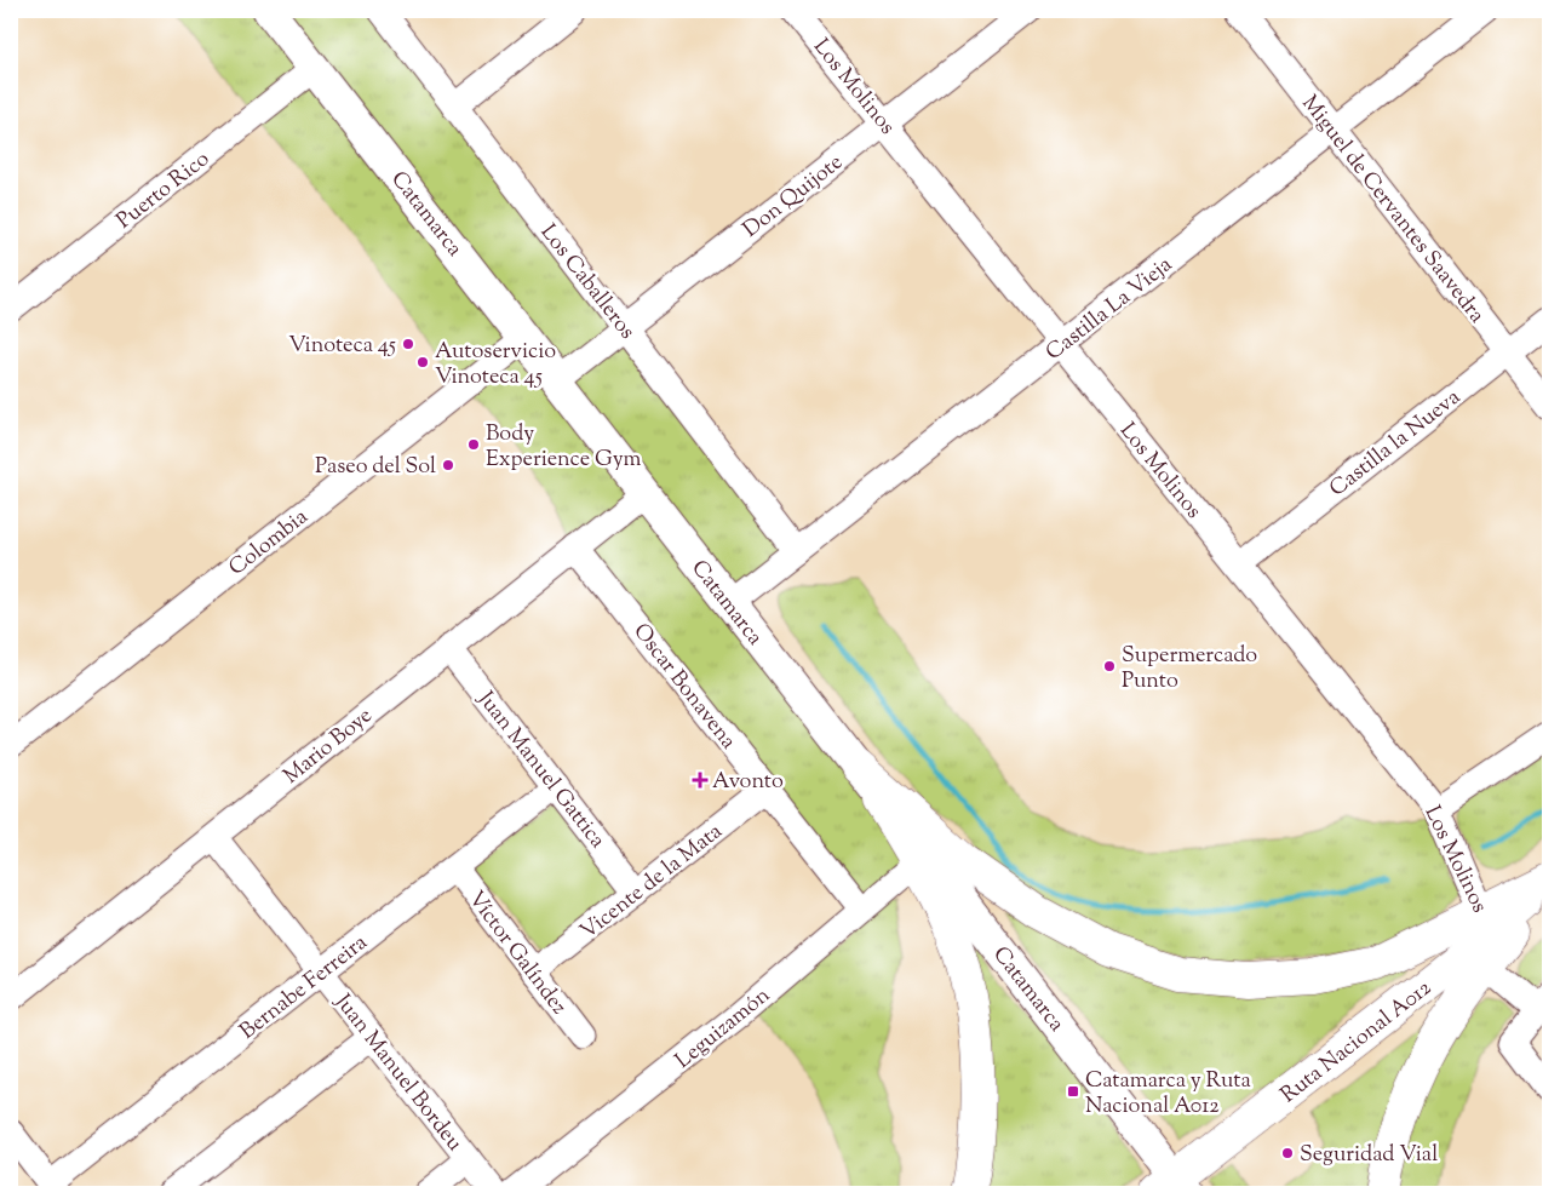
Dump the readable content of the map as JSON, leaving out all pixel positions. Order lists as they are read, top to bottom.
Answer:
{
  "streets": {
    "highway": ["Ruta Nacional A012"],
    "main road": ["Catamarca"],
    "street": [
      "Los Molinos",
      "Puerto Rico",
      "Don Quijote",
      "Miguel de Cervantes Saavedra",
      "Los Caballeros",
      "Castilla La Vieja",
      "Castilla la Nueva",
      "Colombia",
      "Oscar Bonavena",
      "Mario Boye",
      "Juan Manuel Gattica",
      "Vicente de la Mata",
      "Víctor Galíndez",
      "Bernabe Ferreira",
      "Leguizamón",
      "Juan Manuel Bordeu"
    ]
  },
  "crossings": [
    ["Los Molinos", "Don Quijote"],
    ["Los Molinos", "Castilla La Vieja"],
    ["Los Molinos", "Castilla la Nueva"],
    ["Los Molinos", "Ruta Nacional A012"],
    ["Puerto Rico", "Catamarca"],
    ["Don Quijote", "Catamarca"],
    ["Don Quijote", "Los Caballeros"],
    ["Miguel de Cervantes Saavedra", "Castilla La Vieja"],
    ["Miguel de Cervantes Saavedra", "Castilla la Nueva"],
    ["Catamarca", "Castilla La Vieja"],
    ["Catamarca", "Colombia"],
    ["Catamarca", "Mario Boye"],
    ["Catamarca", "Leguizamón"],
    ["Catamarca", "Ruta Nacional A012"],
    ["Los Caballeros", "Castilla La Vieja"],
    ["Oscar Bonavena", "Mario Boye"],
    ["Oscar Bonavena", "Vicente de la Mata"],
    ["Oscar Bonavena", "Leguizamón"],
    ["Mario Boye", "Juan Manuel Gattica"],
    ["Mario Boye", "Juan Manuel Bordeu"],
    ["Juan Manuel Gattica", "Vicente de la Mata"],
    ["Juan Manuel Gattica", "Bernabe Ferreira"],
    ["Vicente de la Mata", "Víctor Galíndez"],
    ["Víctor Galíndez", "Bernabe Ferreira"],
    ["Bernabe Ferreira", "Juan Manuel Bordeu"]
  ],
  "places": {
    "other": [
      "Vinoteca 45",
      "Autoservicio Vinoteca 45",
      "Body Experience Gym",
      "Paseo del Sol",
      "Supermercado Punto",
      "Seguridad Vial"
    ],
    "health": ["Avonto"],
    "transit": ["Catamarca y Ruta Nacional A012"]
  }
}
